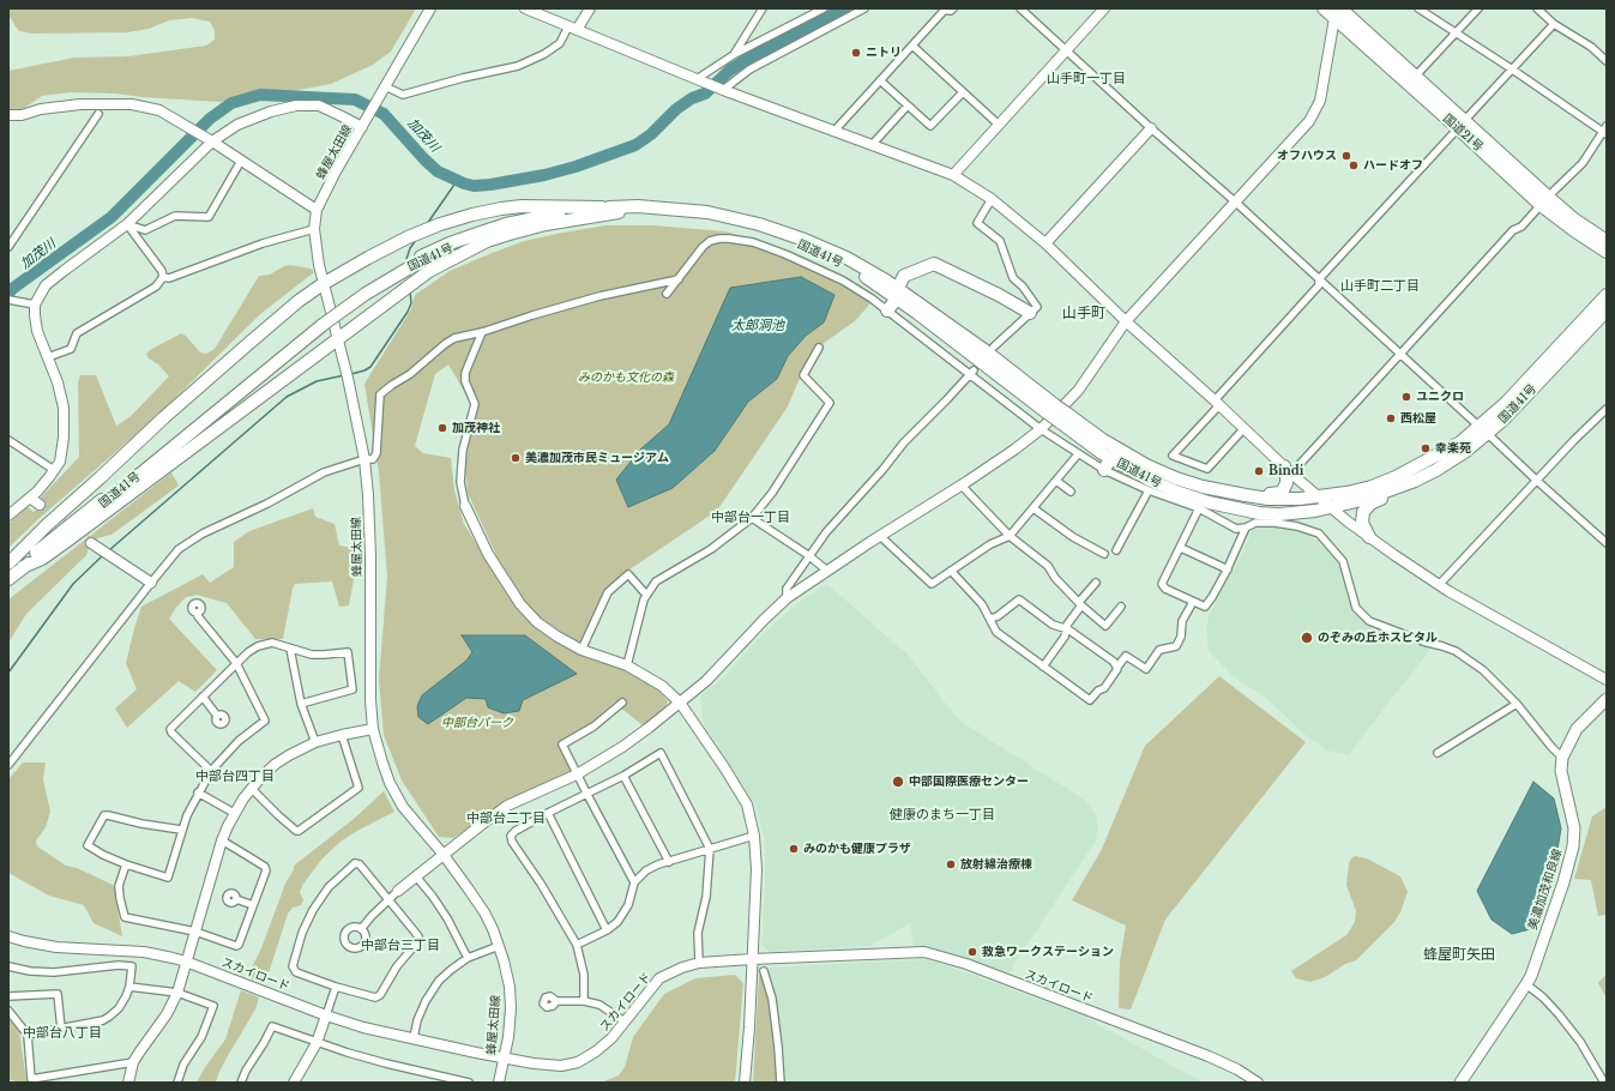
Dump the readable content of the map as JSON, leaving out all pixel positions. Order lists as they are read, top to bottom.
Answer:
{
  "streets": {
    "highway": ["国道21号", "国道41号"],
    "main road": ["美濃加茂和良線"],
    "street": ["蜂屋太田線", "スカイロード"]
  },
  "crossings": [
    ["蜂屋太田線", "スカイロード"]
  ],
  "districts": [
    "山手町一丁目",
    "山手町二丁目",
    "山手町",
    "中部台一丁目",
    "中部台四丁目",
    "健康のまち一丁目",
    "中部台二丁目",
    "中部台三丁目",
    "蜂屋町矢田",
    "中部台八丁目"
  ],
  "water": ["加茂川", "太郎洞池"],
  "parks": ["みのかも文化の森", "中部台パーク"],
  "places": [
    "ニトリ",
    "オフハウス",
    "ハードオフ",
    "ユニクロ",
    "西松屋",
    "加茂神社",
    "幸楽苑",
    "美濃加茂市民ミュージアム",
    "Bindi",
    "のぞみの丘ホスピタル",
    "中部国際医療センター",
    "みのかも健康プラザ",
    "放射線治療棟",
    "救急ワークステーション"
  ]
}
